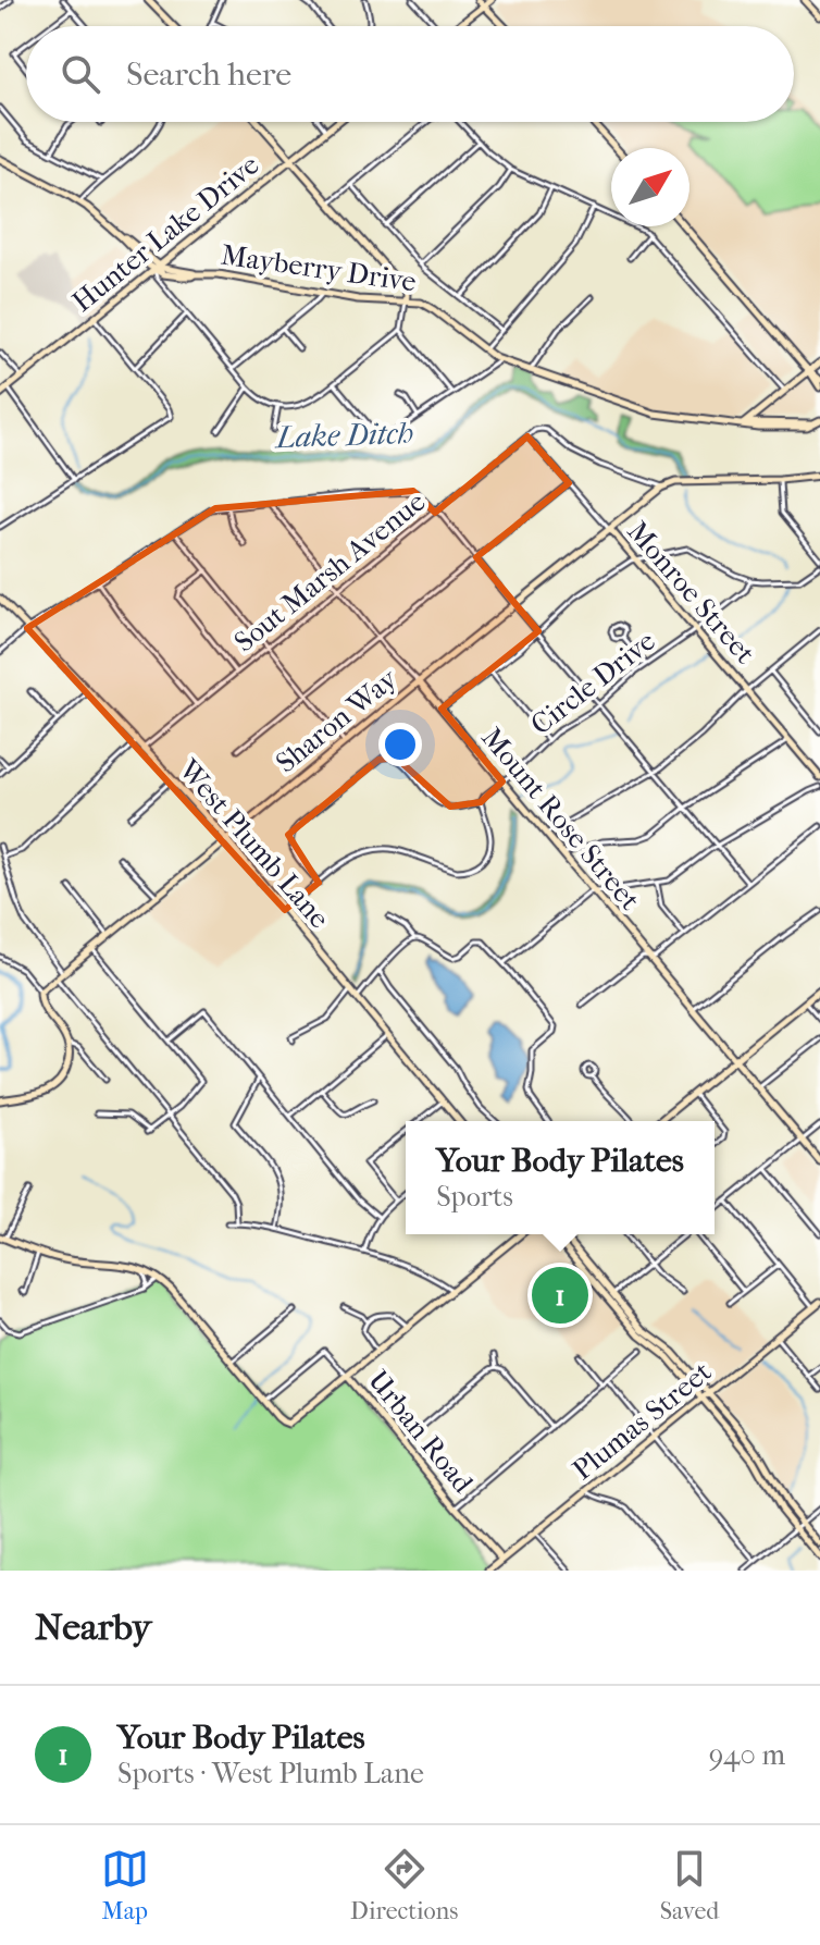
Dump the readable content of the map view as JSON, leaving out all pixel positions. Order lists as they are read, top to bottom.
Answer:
{
  "streets": {
    "street": [
      "Hunter Lake Drive",
      "Mayberry Drive",
      "Sout Marsh Avenue",
      "Monroe Street",
      "Circle Drive",
      "Sharon Way",
      "Mount Rose Street",
      "West Plumb Lane",
      "Plumas Street",
      "Urban Road"
    ]
  },
  "crossings": [
    ["Hunter Lake Drive", "Mayberry Drive"],
    ["Sout Marsh Avenue", "Monroe Street"],
    ["Sout Marsh Avenue", "Sharon Way"],
    ["Sout Marsh Avenue", "Mount Rose Street"],
    ["Sout Marsh Avenue", "West Plumb Lane"],
    ["Monroe Street", "Circle Drive"],
    ["Monroe Street", "Sharon Way"],
    ["Circle Drive", "Mount Rose Street"],
    ["Sharon Way", "Mount Rose Street"],
    ["Sharon Way", "West Plumb Lane"],
    ["Plumas Street", "Urban Road"]
  ],
  "water": ["Lake Ditch"],
  "north": "top right",
  "page": {
    "search": "Search here",
    "popup": ["Your Body Pilates", "Sports"],
    "pins": "1",
    "heading": "Nearby",
    "list": [
      {
        "mark": "1",
        "name": "Your Body Pilates",
        "note": "Sports · West Plumb Lane",
        "value": "940 m"
      }
    ],
    "nav": ["Map", "Directions", "Saved"]
  }
}
